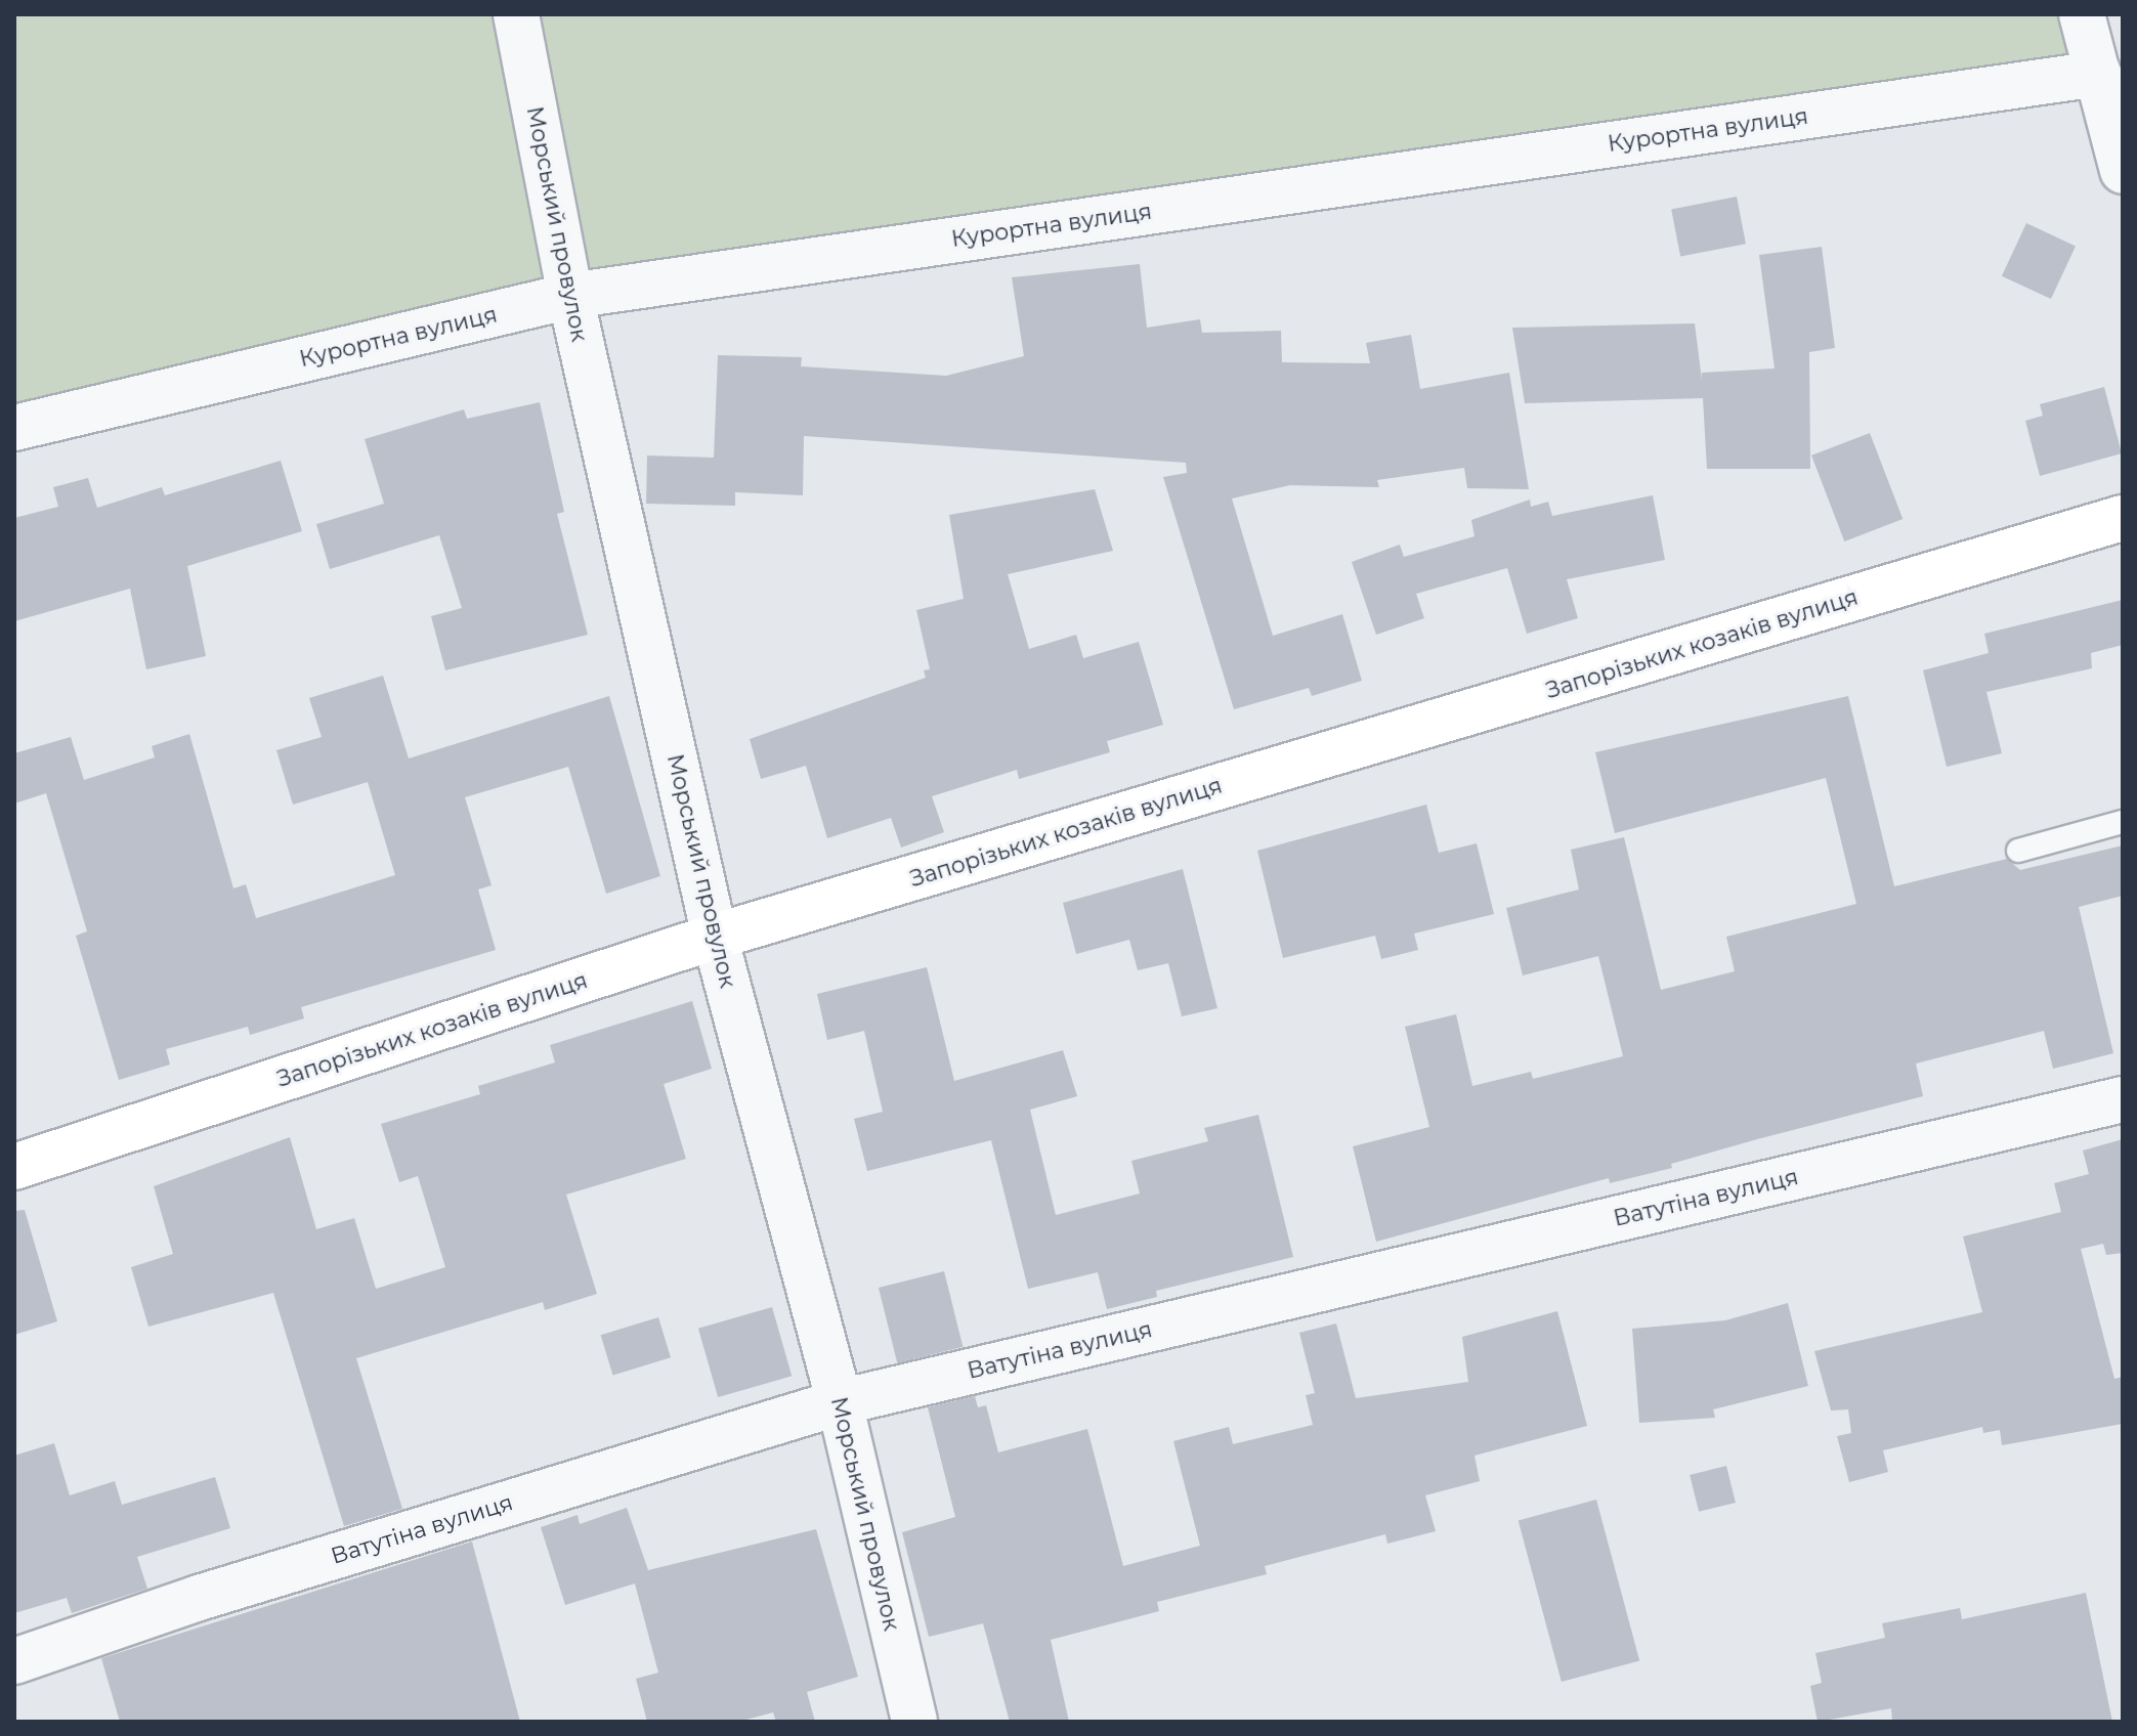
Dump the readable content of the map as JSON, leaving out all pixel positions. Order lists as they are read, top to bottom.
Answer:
{
  "streets": {
    "main road": ["Запорізьких козаків вулиця"],
    "street": ["Курортна вулиця", "Морський провулок", "Ватутіна вулиця"]
  },
  "crossings": [
    ["Курортна вулиця", "Морський провулок"],
    ["Морський провулок", "Запорізьких козаків вулиця"],
    ["Морський провулок", "Ватутіна вулиця"]
  ]
}
